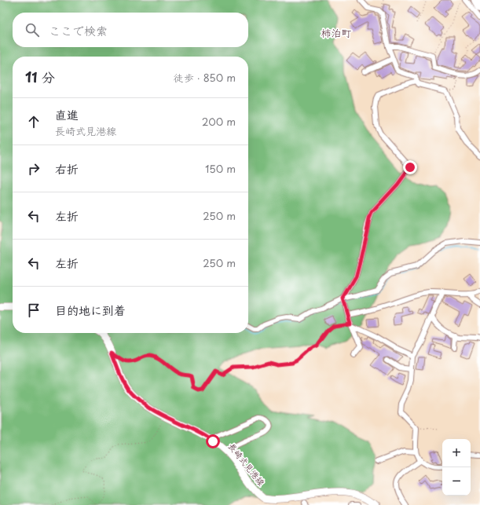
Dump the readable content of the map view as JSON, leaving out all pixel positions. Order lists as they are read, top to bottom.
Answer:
{
  "streets": {
    "main road": ["長崎式見港線"]
  },
  "districts": ["柿泊町"],
  "page": {
    "search": "ここで検索",
    "heading": ["11 分", "徒歩 · 850 m"],
    "list": [
      ["直進", "長崎式見港線", "200 m"],
      ["右折", "150 m"],
      ["左折", "250 m"],
      ["左折", "250 m"],
      "目的地に到着"
    ],
    "map_buttons": ["+", "−"]
  }
}
